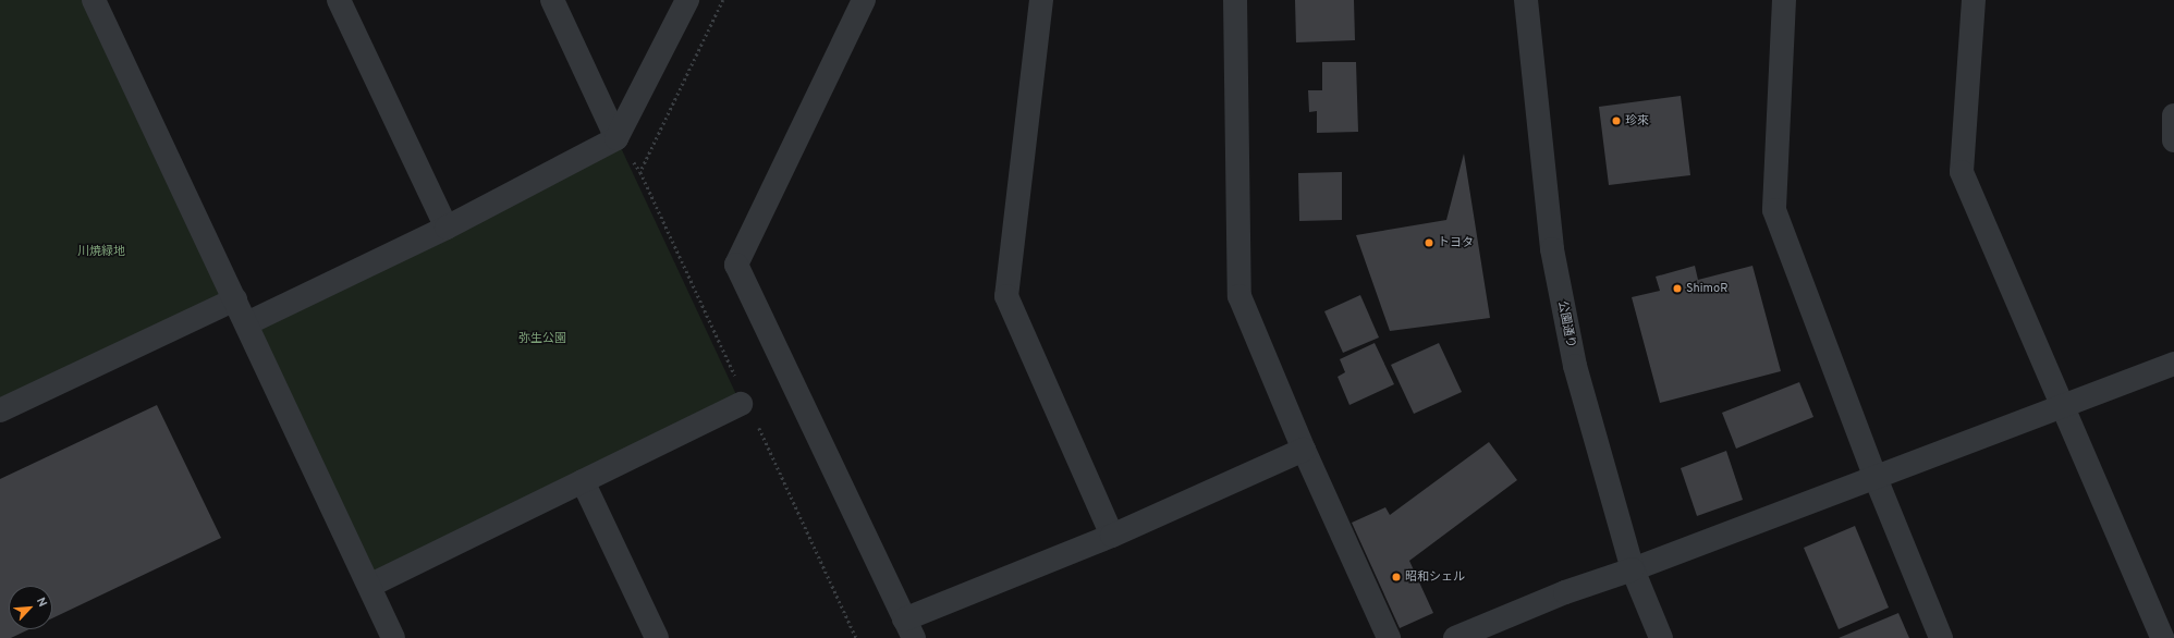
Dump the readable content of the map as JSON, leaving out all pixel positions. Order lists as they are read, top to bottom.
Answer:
{
  "streets": {
    "street": ["公園通り"]
  },
  "parks": ["川焼緑地", "弥生公園"],
  "places": [
    "珍來",
    "トヨタ",
    "ShimoR",
    "昭和シェル"
  ],
  "north": "top right"
}
